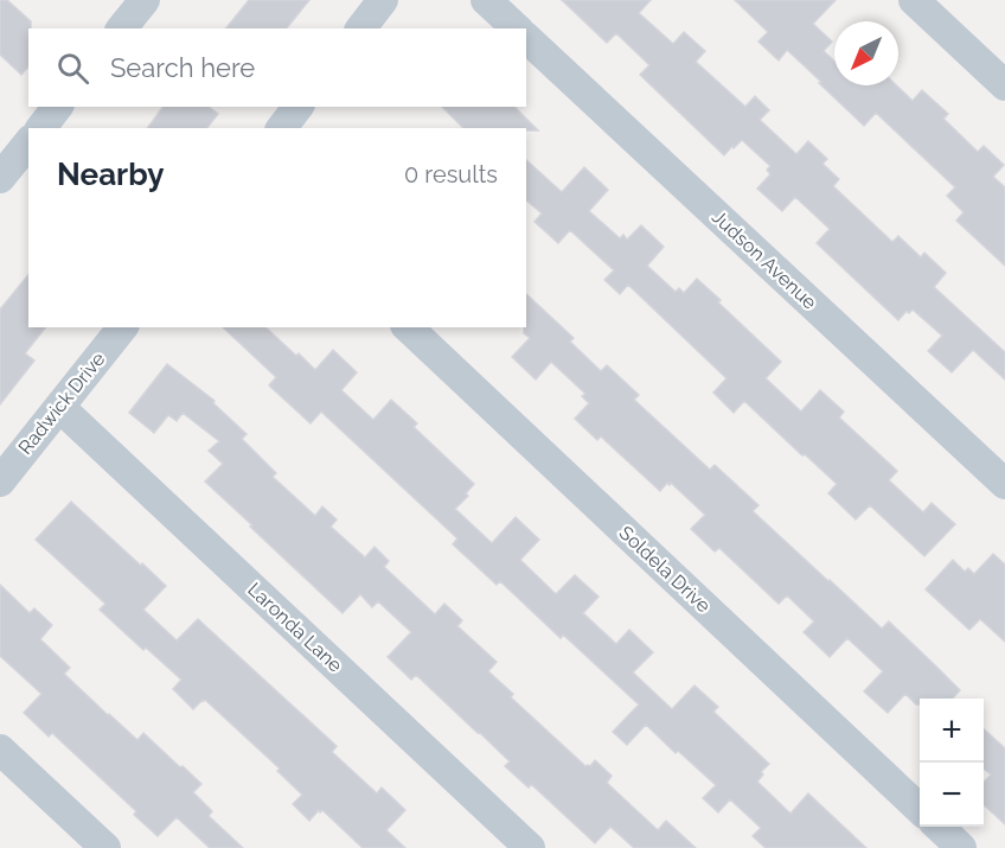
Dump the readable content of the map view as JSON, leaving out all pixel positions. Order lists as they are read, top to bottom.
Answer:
{
  "streets": {
    "street": [
      "Judson Avenue",
      "Radwick Drive",
      "Soldela Drive",
      "Laronda Lane"
    ]
  },
  "crossings": [
    ["Radwick Drive", "Laronda Lane"]
  ],
  "north": "bottom left",
  "page": {
    "search": "Search here",
    "heading": ["Nearby", "0 results"],
    "map_buttons": ["+", "−"]
  }
}
